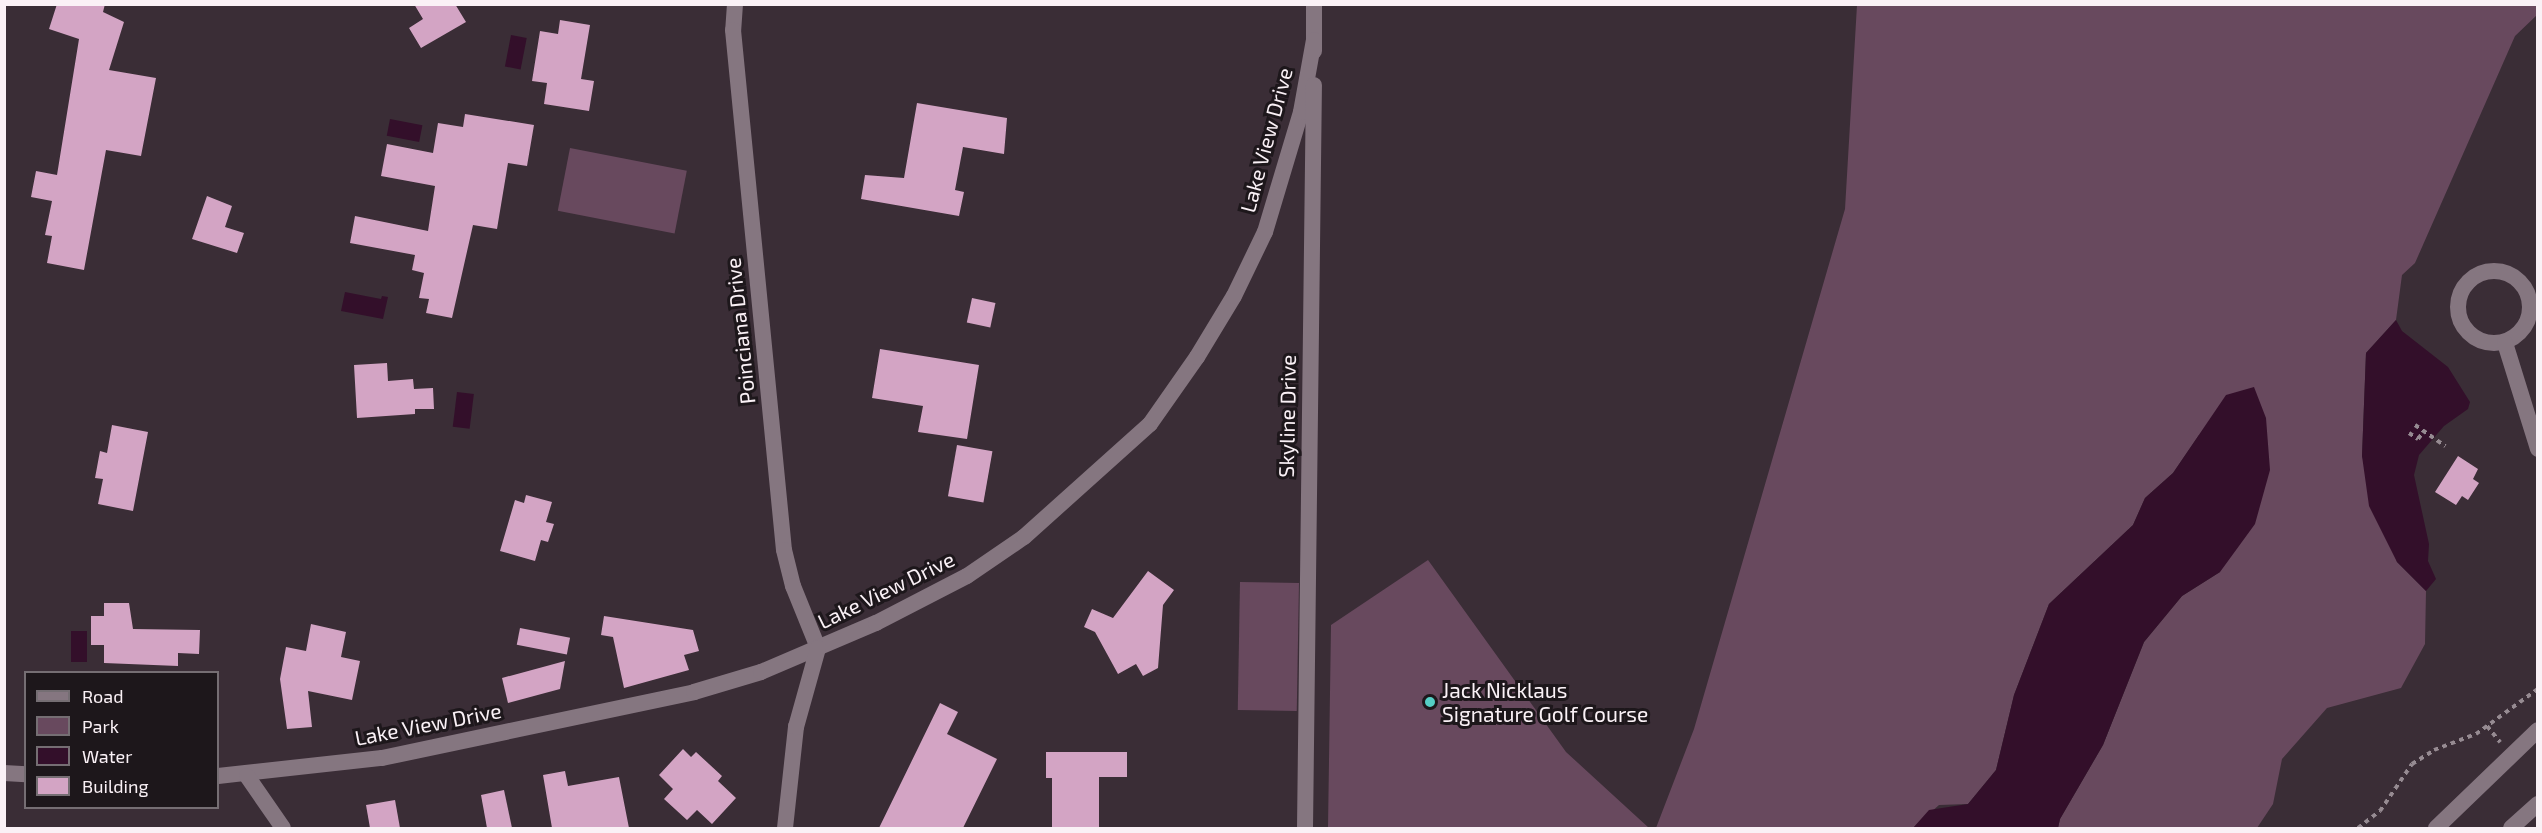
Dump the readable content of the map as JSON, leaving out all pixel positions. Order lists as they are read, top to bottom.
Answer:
{
  "streets": {
    "street": ["Lake View Drive", "Poinciana Drive", "Skyline Drive"]
  },
  "crossings": [
    ["Lake View Drive", "Poinciana Drive"],
    ["Lake View Drive", "Skyline Drive"]
  ],
  "places": ["Jack Nicklaus Signature Golf Course"],
  "legend": [
    "Road",
    "Park",
    "Water",
    "Building"
  ]
}
